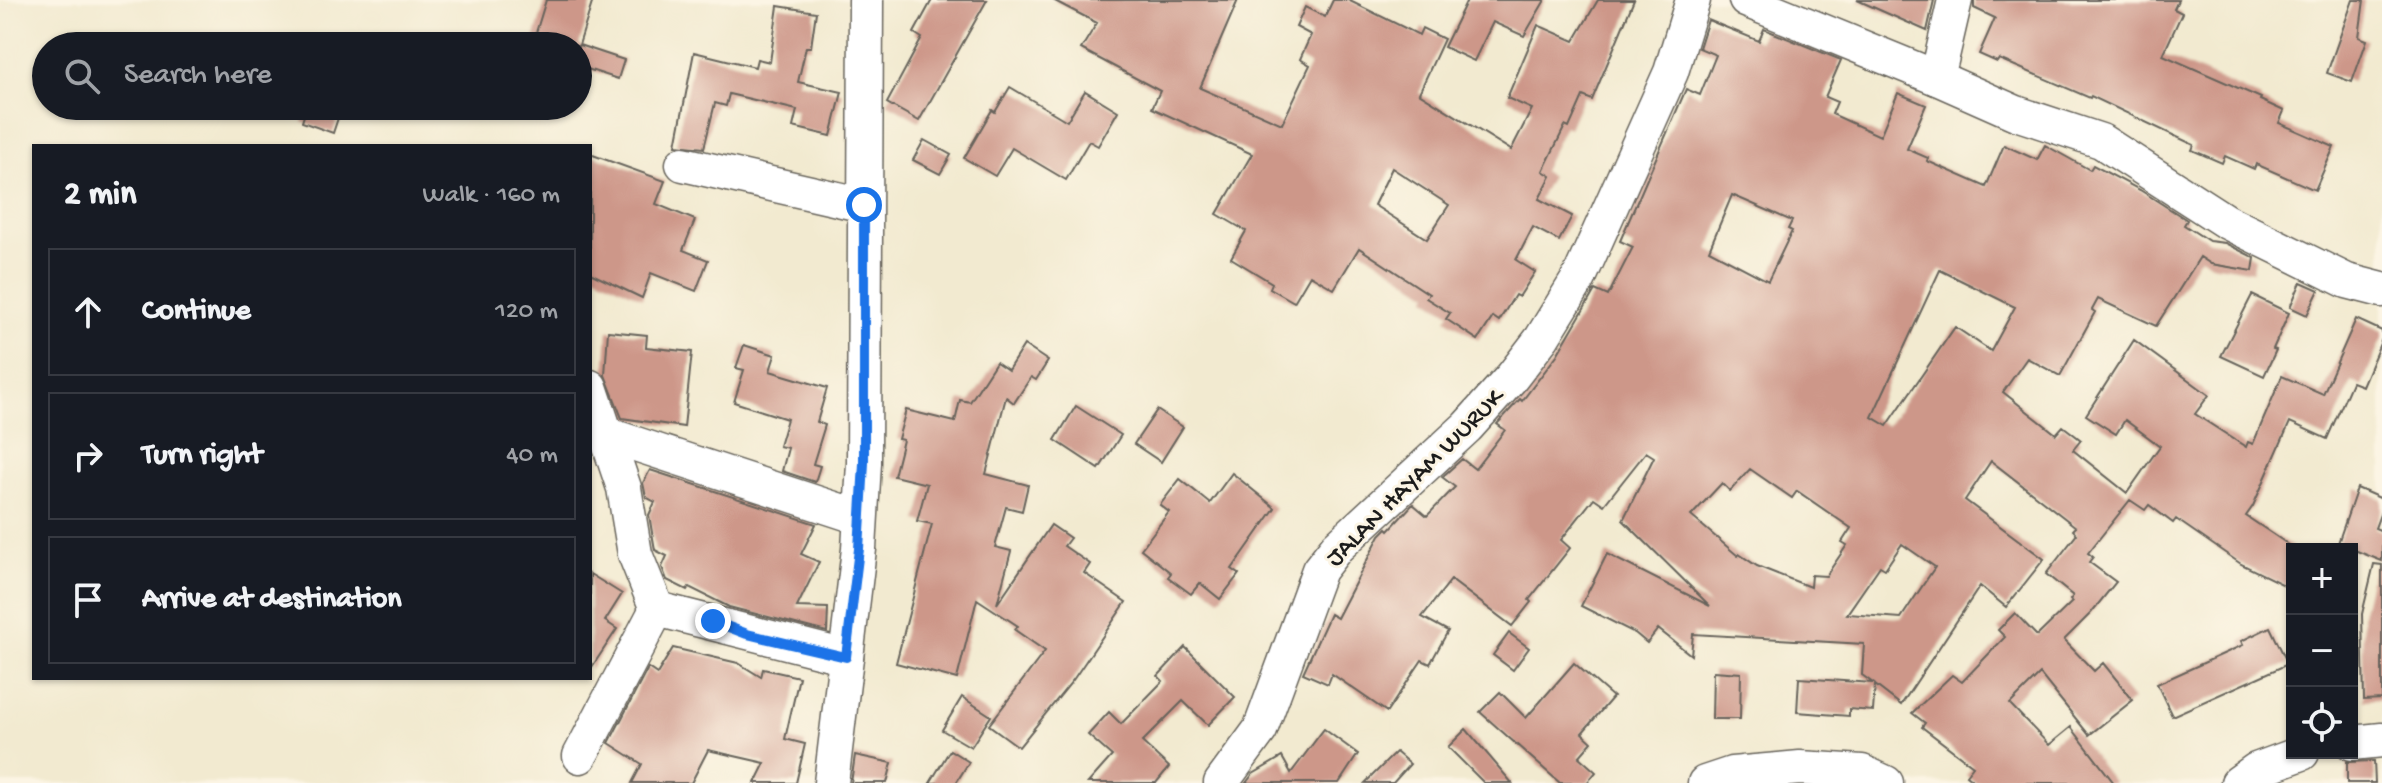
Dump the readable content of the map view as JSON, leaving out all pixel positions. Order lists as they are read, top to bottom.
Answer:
{
  "streets": {
    "street": ["JALAN HAYAM WURUK"]
  },
  "page": {
    "search": "Search here",
    "heading": ["2 min", "Walk · 160 m"],
    "list": [
      ["Continue", "120 m"],
      ["Turn right", "40 m"],
      "Arrive at destination"
    ],
    "map_buttons": ["+", "−"]
  }
}
